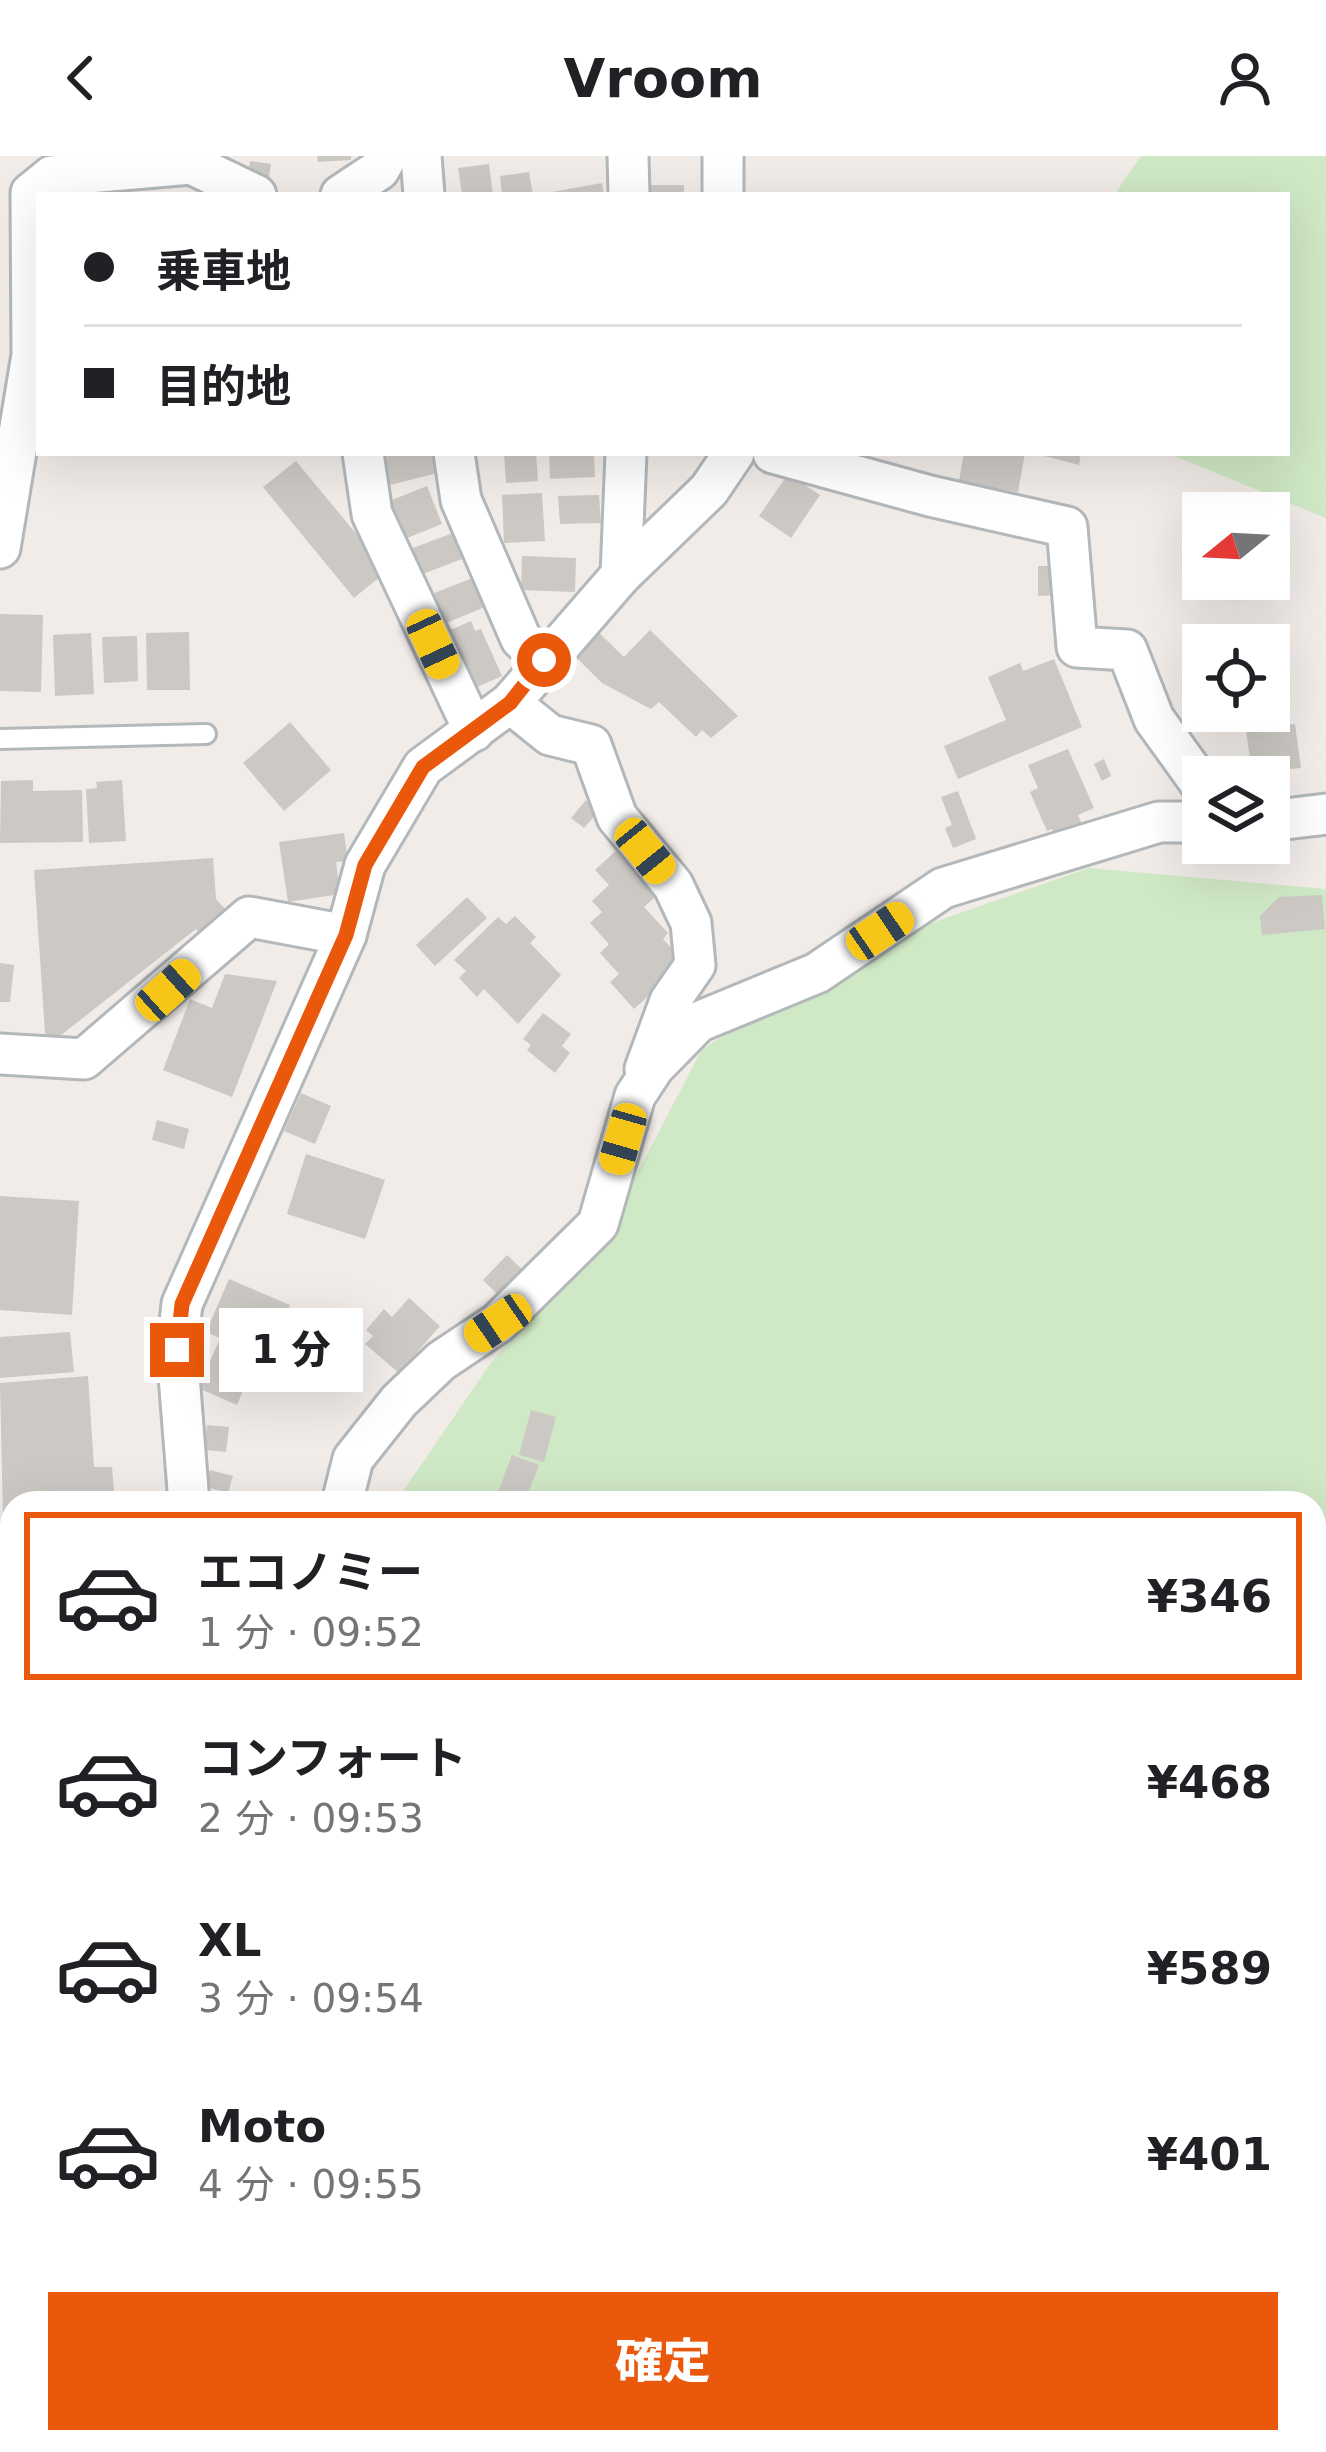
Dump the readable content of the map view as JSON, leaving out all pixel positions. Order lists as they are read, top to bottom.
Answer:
{
  "north": "left",
  "page": {
    "header": "Vroom",
    "banner": ["乗車地", "目的地"],
    "bubble": "1 分",
    "list": [
      {
        "name": "エコノミー",
        "note": "1 分 · 09:52",
        "value": "¥346"
      },
      {
        "name": "コンフォート",
        "note": "2 分 · 09:53",
        "value": "¥468"
      },
      {
        "name": "XL",
        "note": "3 分 · 09:54",
        "value": "¥589"
      },
      {
        "name": "Moto",
        "note": "4 分 · 09:55",
        "value": "¥401"
      }
    ],
    "buttons": "確定"
  }
}
